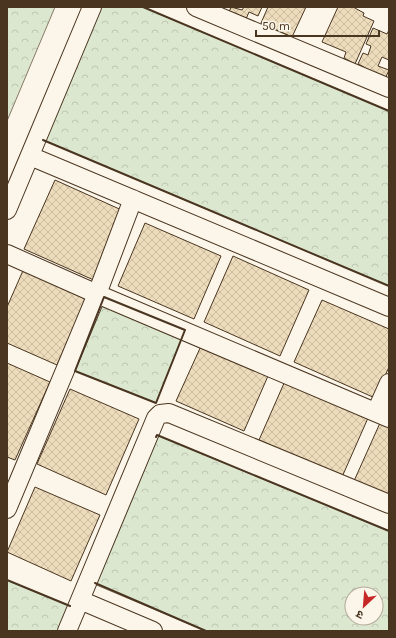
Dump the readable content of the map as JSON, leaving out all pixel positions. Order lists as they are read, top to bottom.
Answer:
{
  "scale_bar": "50 m",
  "north": "bottom left"
}
